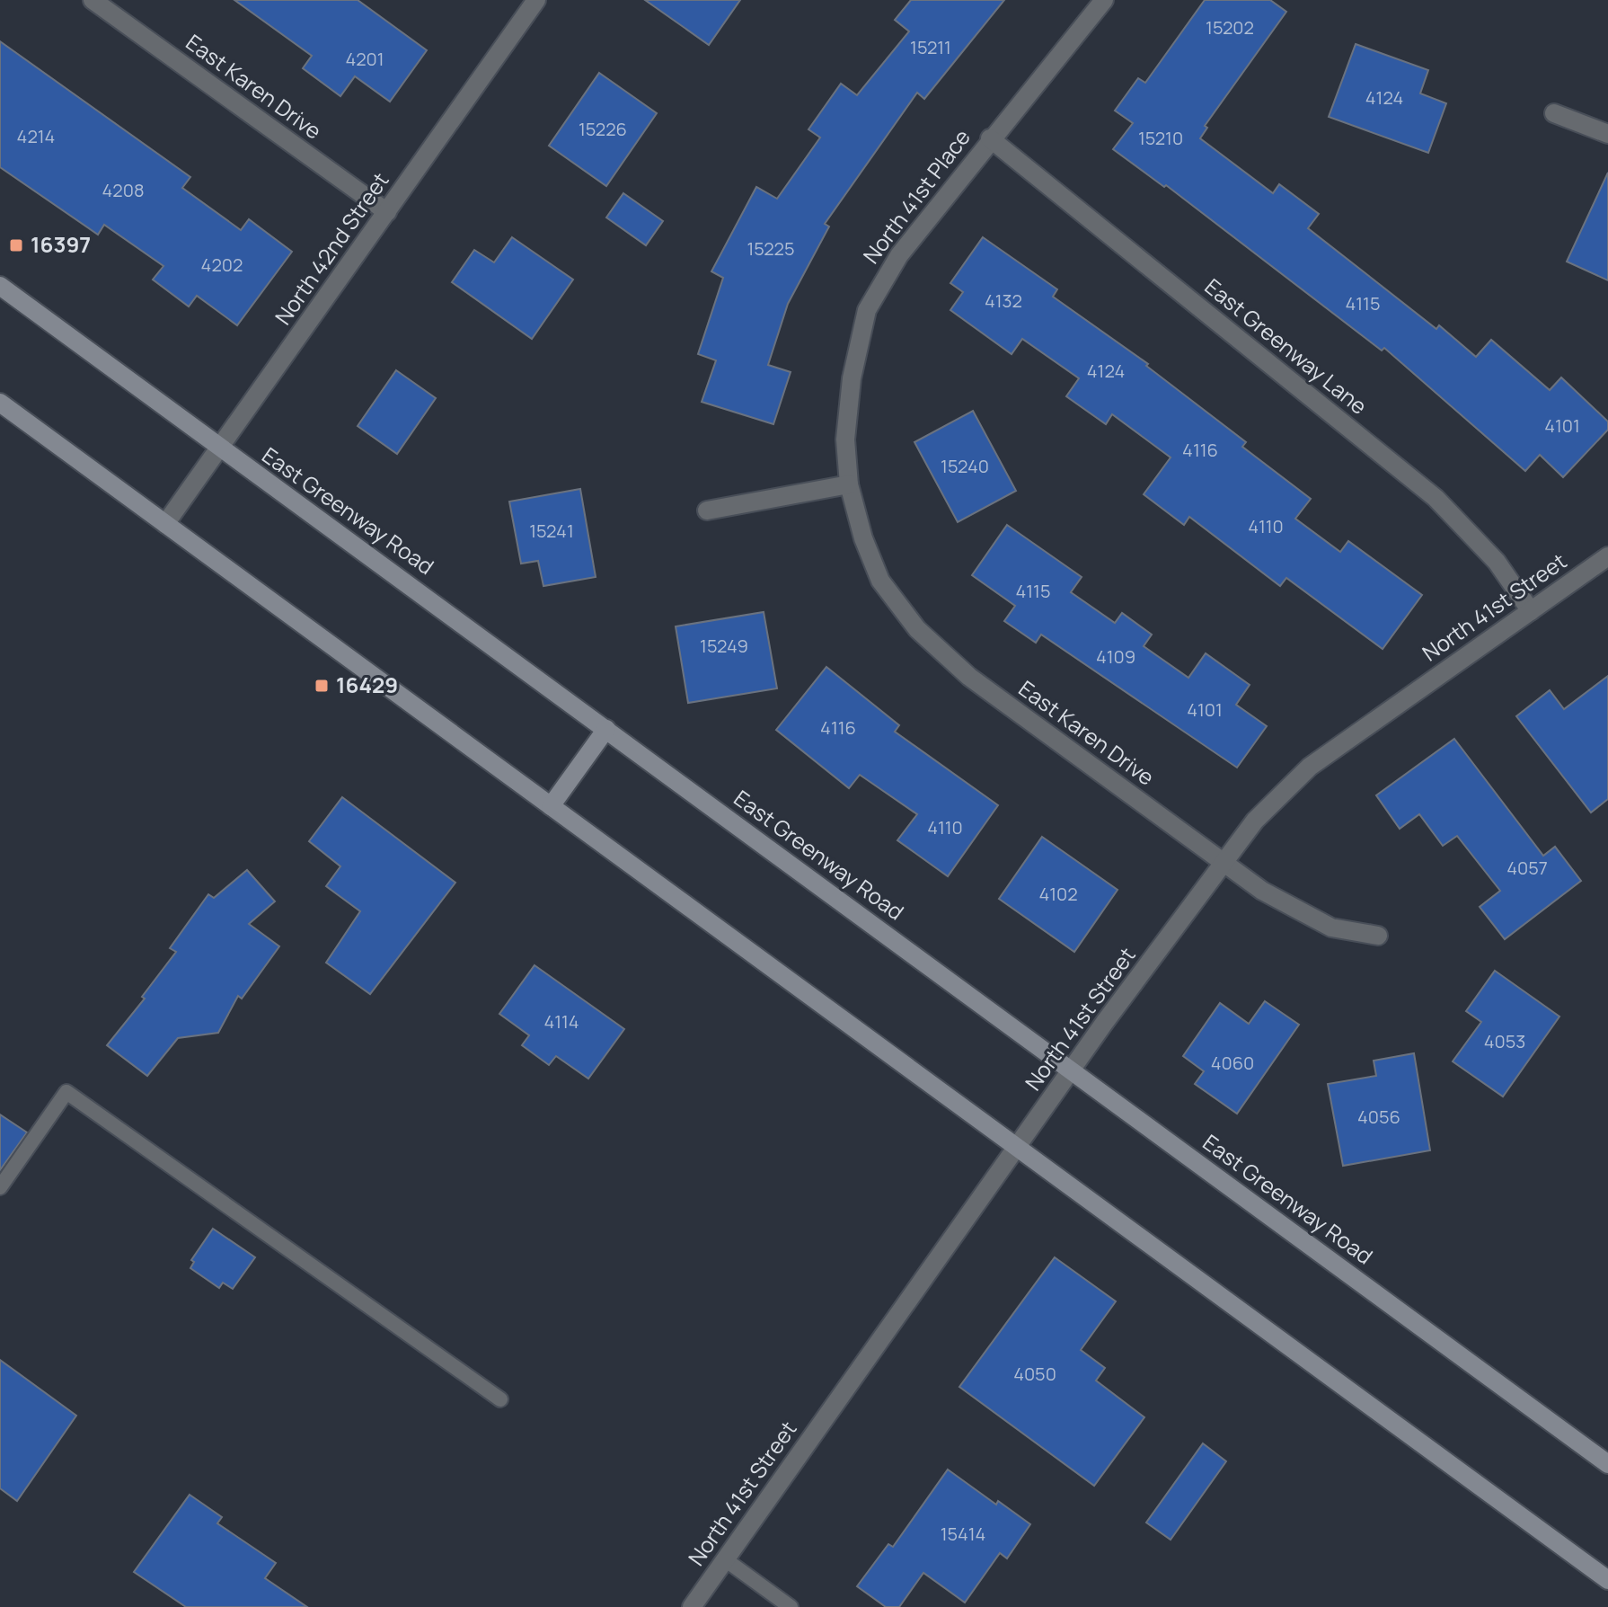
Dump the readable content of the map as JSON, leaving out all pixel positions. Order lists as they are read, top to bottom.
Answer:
{
  "streets": {
    "main road": ["East Greenway Road"],
    "street": [
      "East Karen Drive",
      "North 41st Place",
      "North 42nd Street",
      "East Greenway Lane",
      "North 41st Street"
    ]
  },
  "crossings": [
    ["East Karen Drive", "North 41st Place"],
    ["East Karen Drive", "North 42nd Street"],
    ["East Karen Drive", "North 41st Street"],
    ["North 41st Place", "East Greenway Lane"],
    ["North 42nd Street", "East Greenway Road"],
    ["East Greenway Lane", "North 41st Street"],
    ["East Greenway Road", "North 41st Street"]
  ],
  "places": {
    "transit": ["16397", "16429"]
  },
  "house_numbers": [
    "15202",
    "15211",
    "4201",
    "4124",
    "15226",
    "4214",
    "15210",
    "4208",
    "15225",
    "4202",
    "4132",
    "4115",
    "4124",
    "4101",
    "4116",
    "15240",
    "4110",
    "15241",
    "4115",
    "15249",
    "4109",
    "4101",
    "4116",
    "4110",
    "4057",
    "4102",
    "4114",
    "4053",
    "4060",
    "4056",
    "4050",
    "15414"
  ]
}
